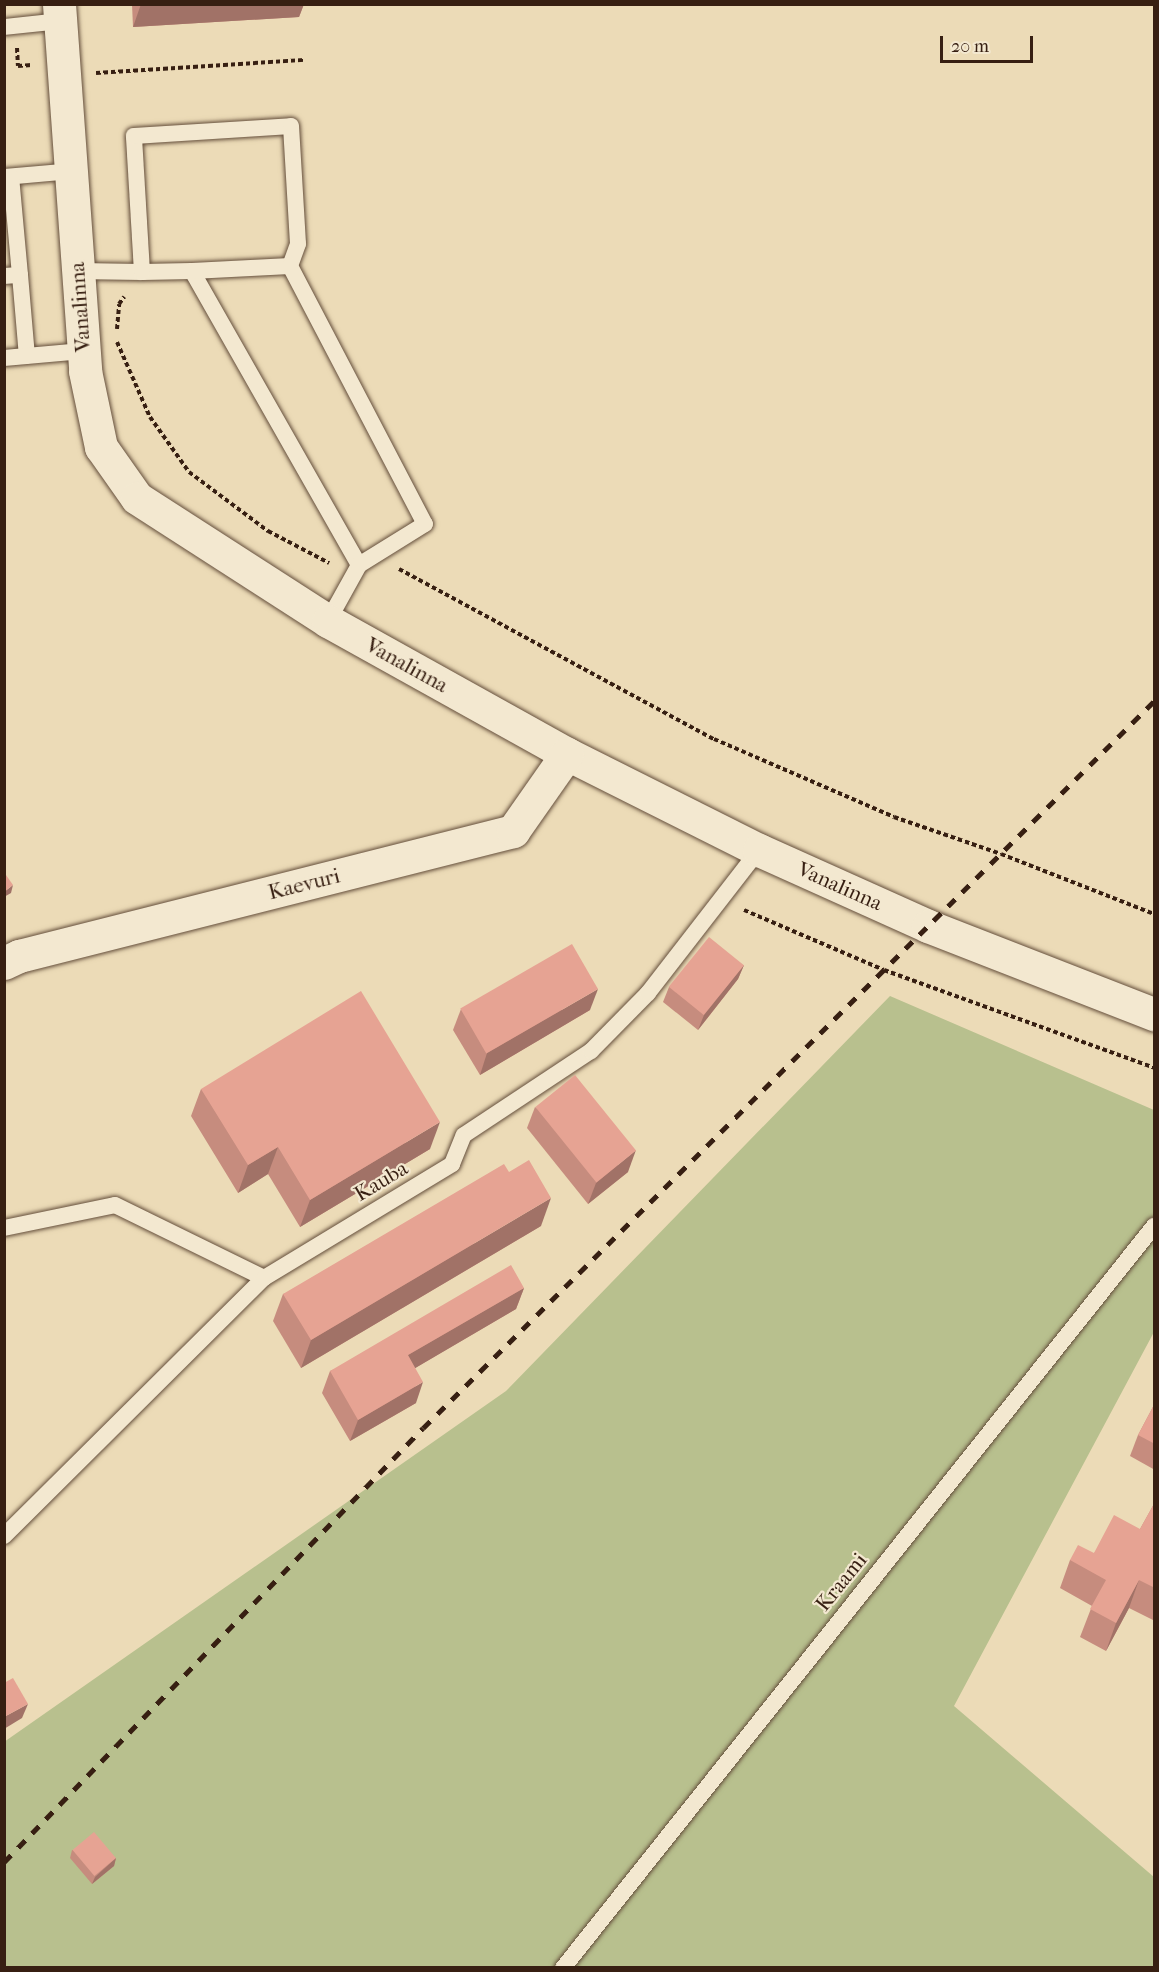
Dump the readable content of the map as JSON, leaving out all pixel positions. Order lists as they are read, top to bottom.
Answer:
{
  "streets": {
    "street": ["Vanalinna", "Kaevuri"],
    "lane": ["Kauba", "Kraami"]
  },
  "crossings": [
    ["Vanalinna", "Kaevuri"],
    ["Vanalinna", "Kauba"]
  ],
  "scale_bar": "20 m"
}
